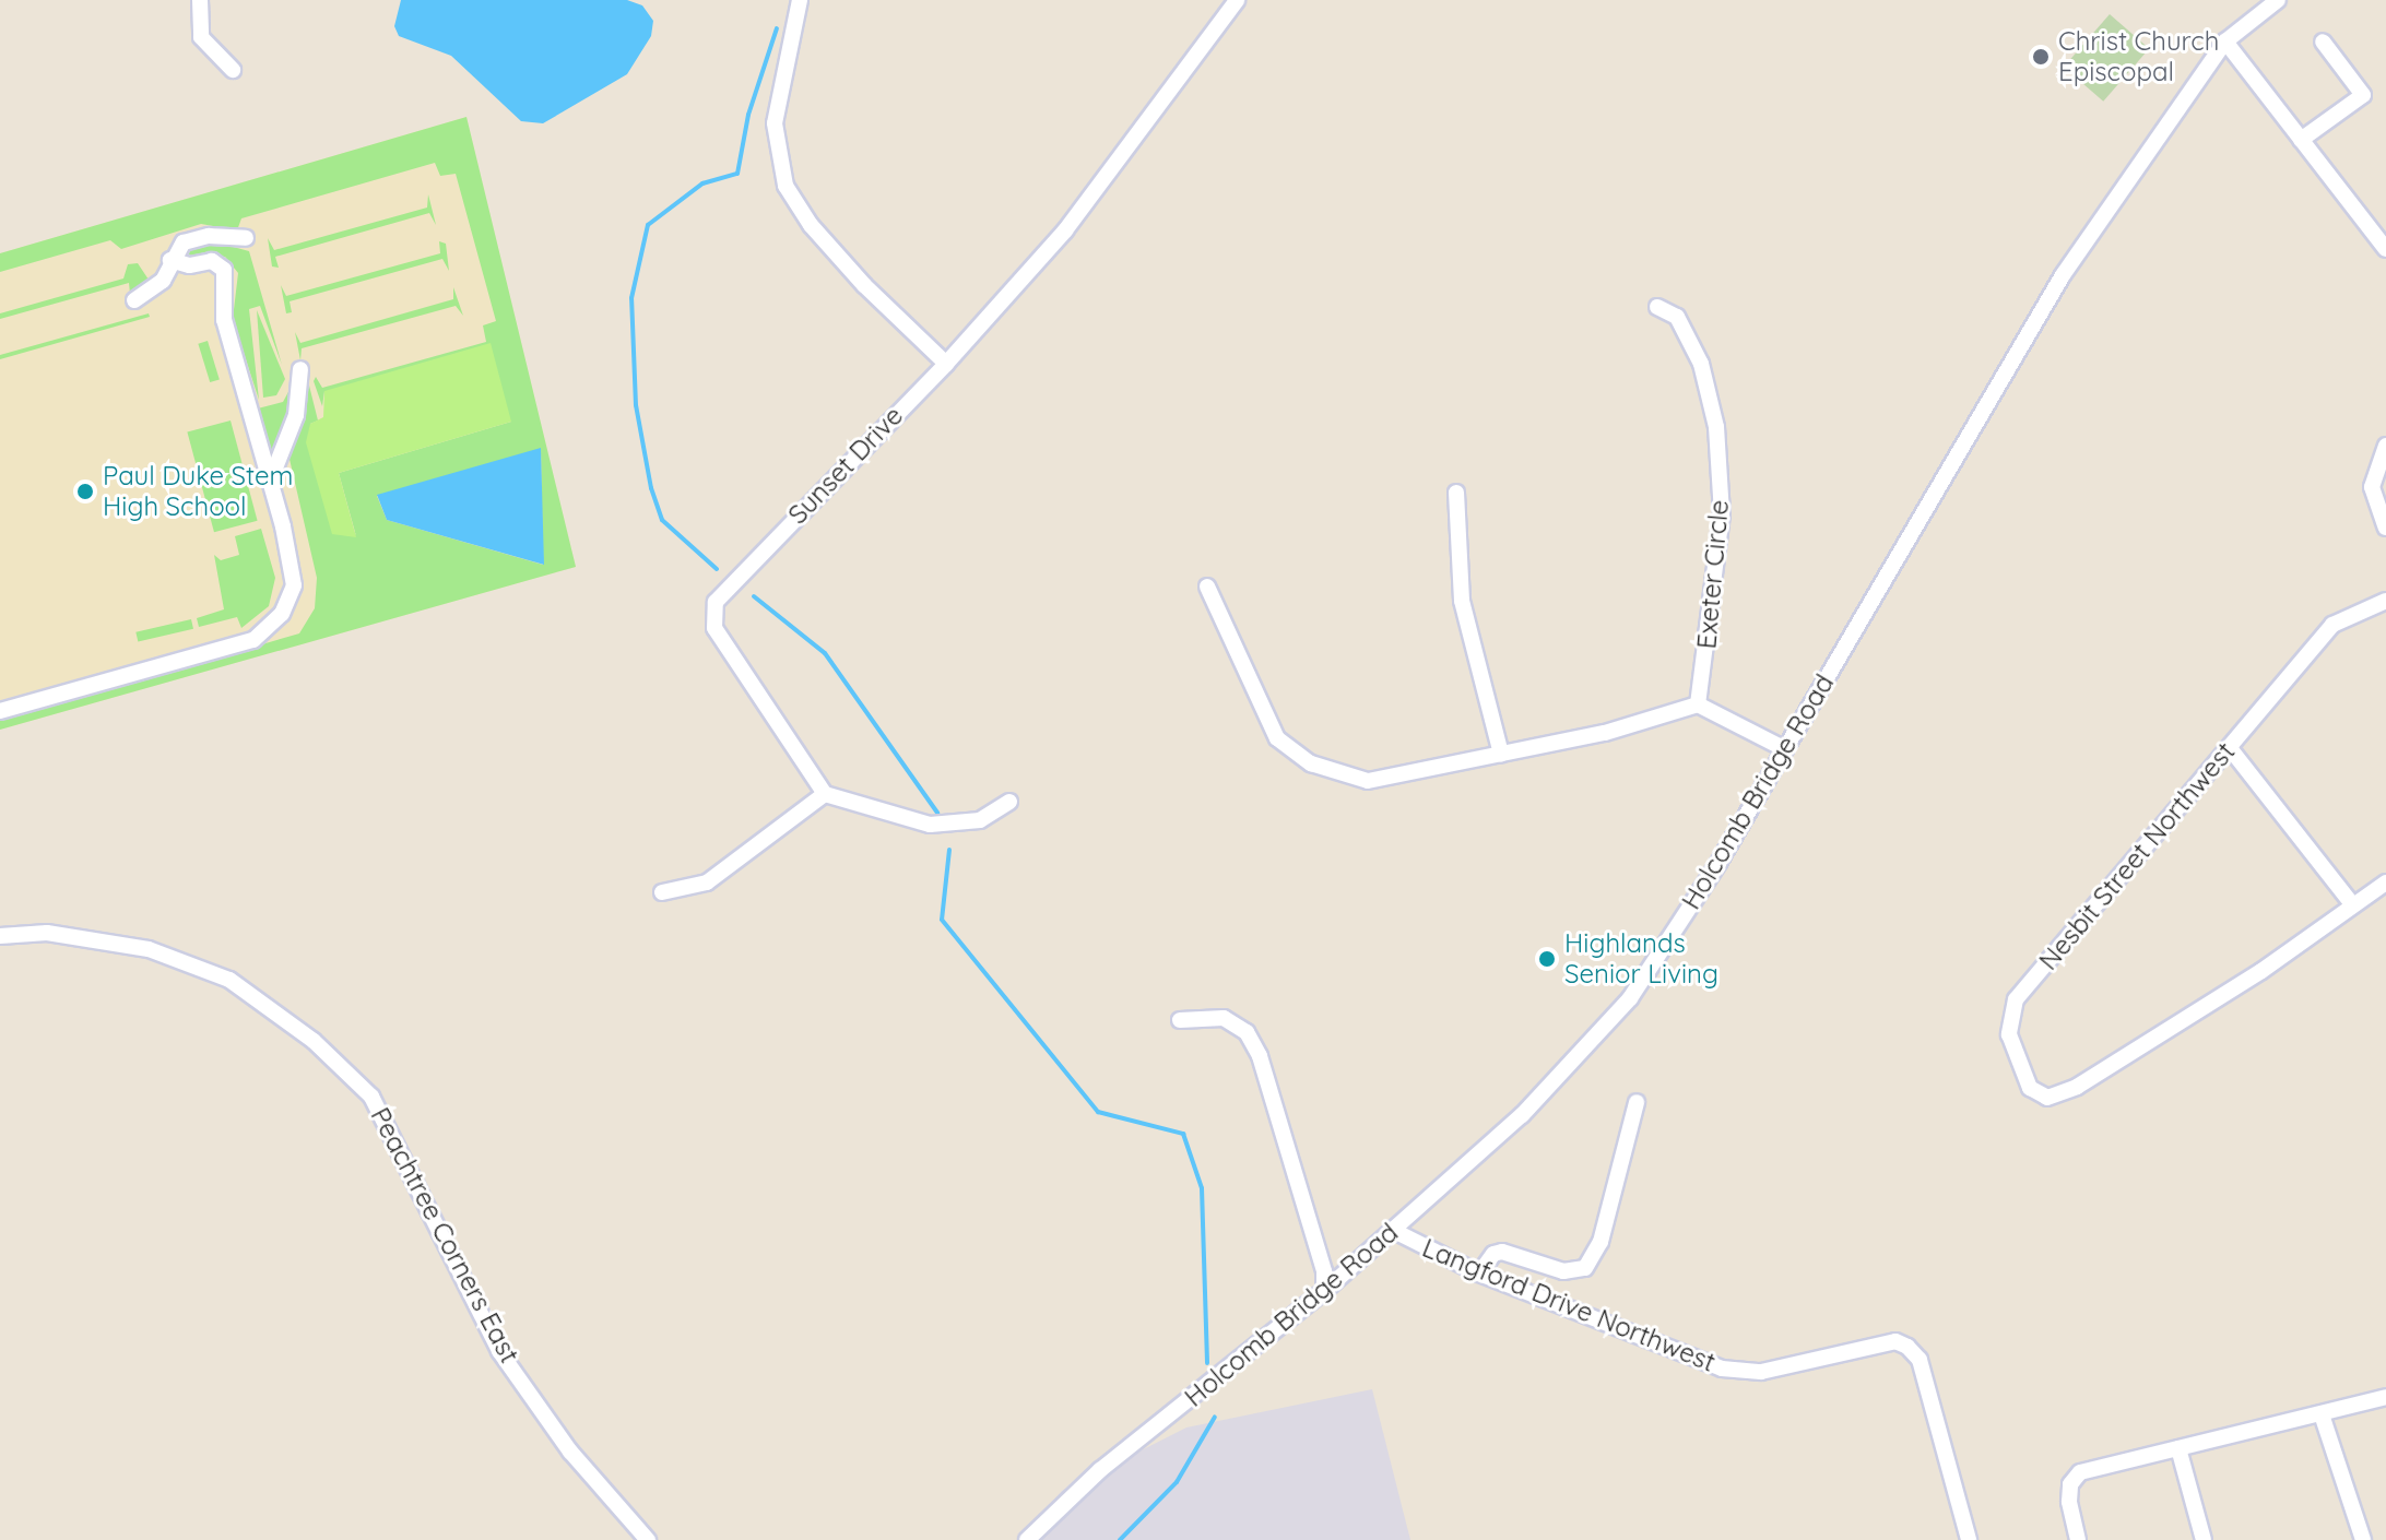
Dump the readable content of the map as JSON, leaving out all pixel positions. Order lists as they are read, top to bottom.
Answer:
{
  "streets": {
    "street": [
      "Sunset Drive",
      "Exeter Circle",
      "Holcomb Bridge Road",
      "Nesbit Street Northwest",
      "Peachtree Corners East",
      "Langford Drive Northwest"
    ]
  },
  "crossings": [
    ["Holcomb Bridge Road", "Langford Drive Northwest"]
  ],
  "places": ["Christ Church Episcopal", "Paul Duke Stem High School", "Highlands Senior Living"]
}
